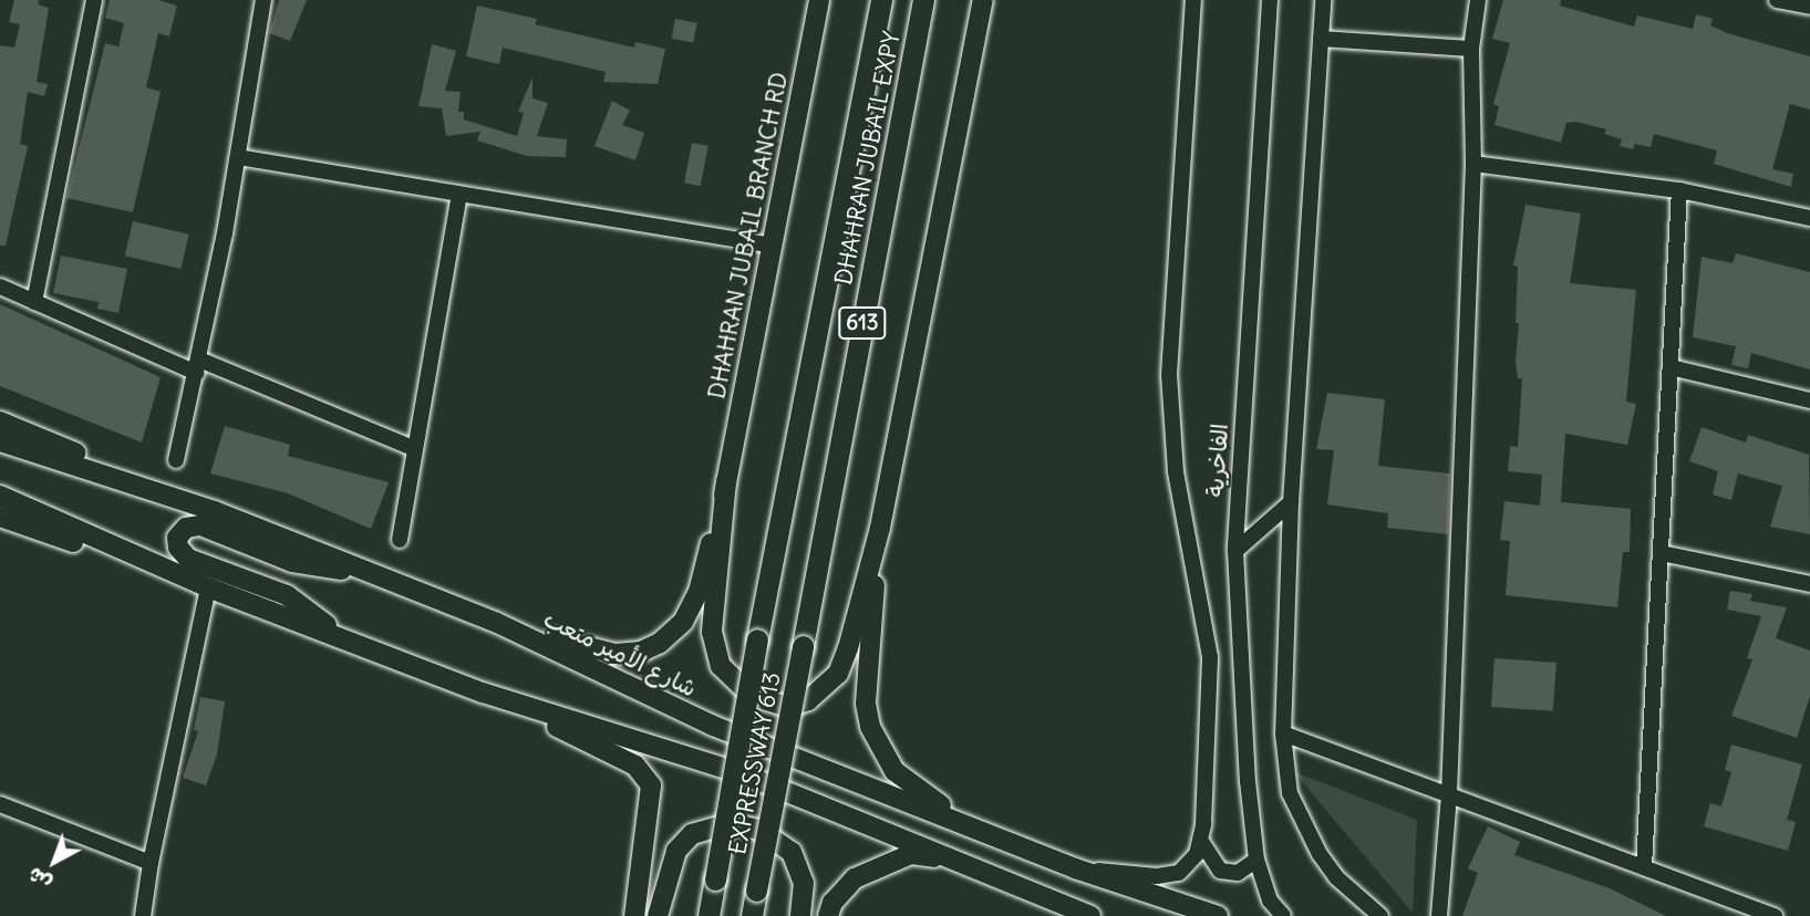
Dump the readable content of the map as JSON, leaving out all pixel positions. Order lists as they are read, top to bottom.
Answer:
{
  "streets": {
    "highway": ["DHAHRAN JUBAIL EXPY", "613", "EXPRESSWAY 613"],
    "main road": ["DHAHRAN JUBAIL BRANCH RD", "شارع الأمير متعب"],
    "street": ["الفاخرية"]
  },
  "crossings": [
    ["DHAHRAN JUBAIL EXPY", "EXPRESSWAY 613"]
  ],
  "north": "bottom left"
}
